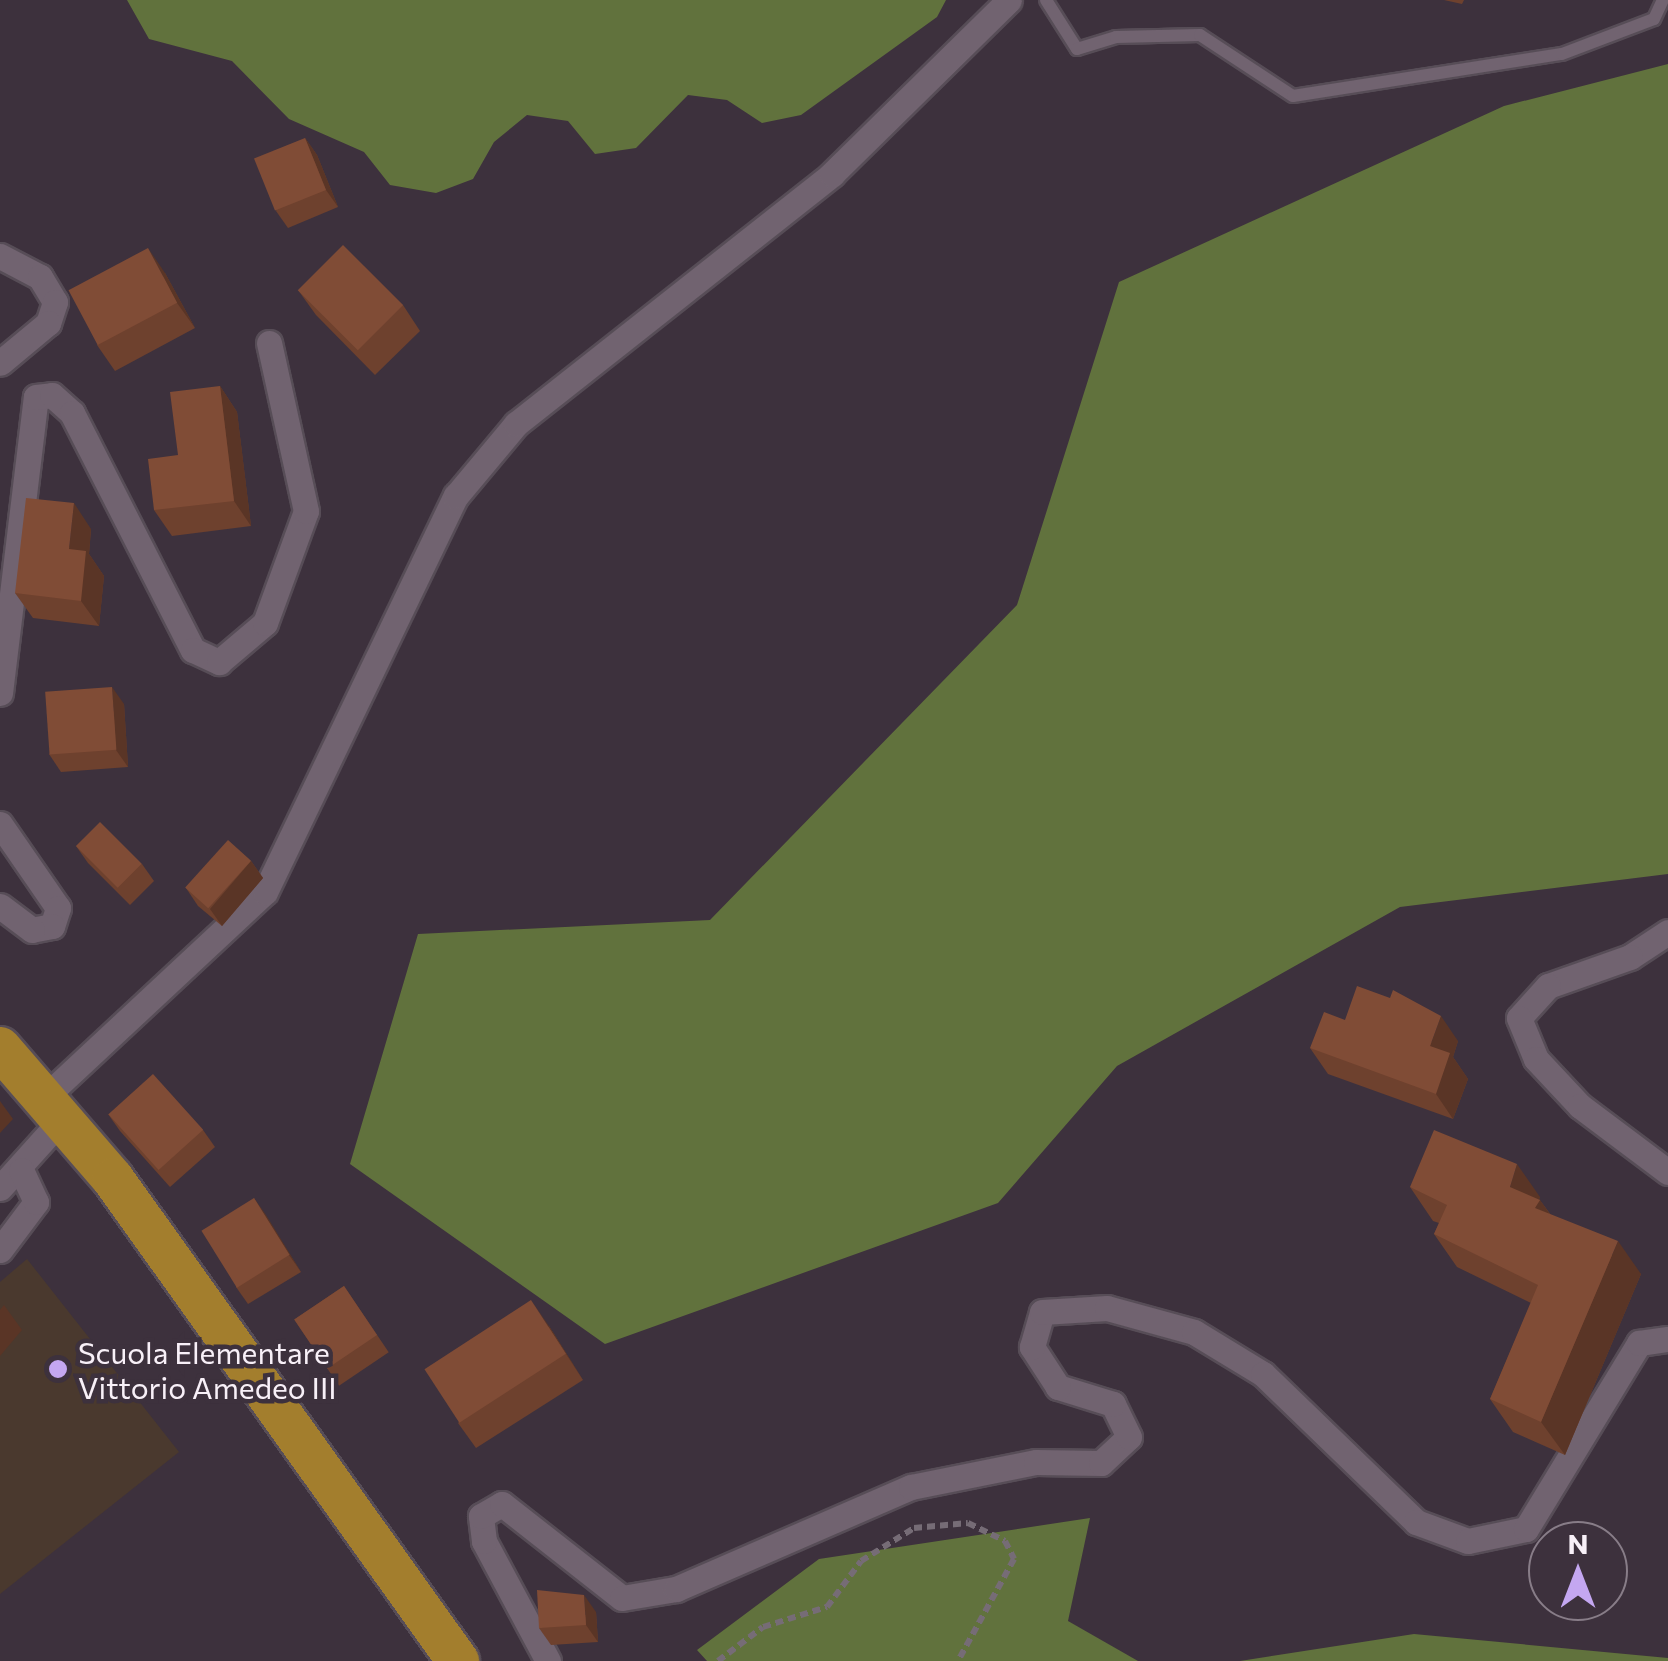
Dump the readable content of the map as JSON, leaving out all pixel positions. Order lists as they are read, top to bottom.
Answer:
{
  "places": ["Scuola Elementare Vittorio Amedeo III"],
  "north": "top"
}
